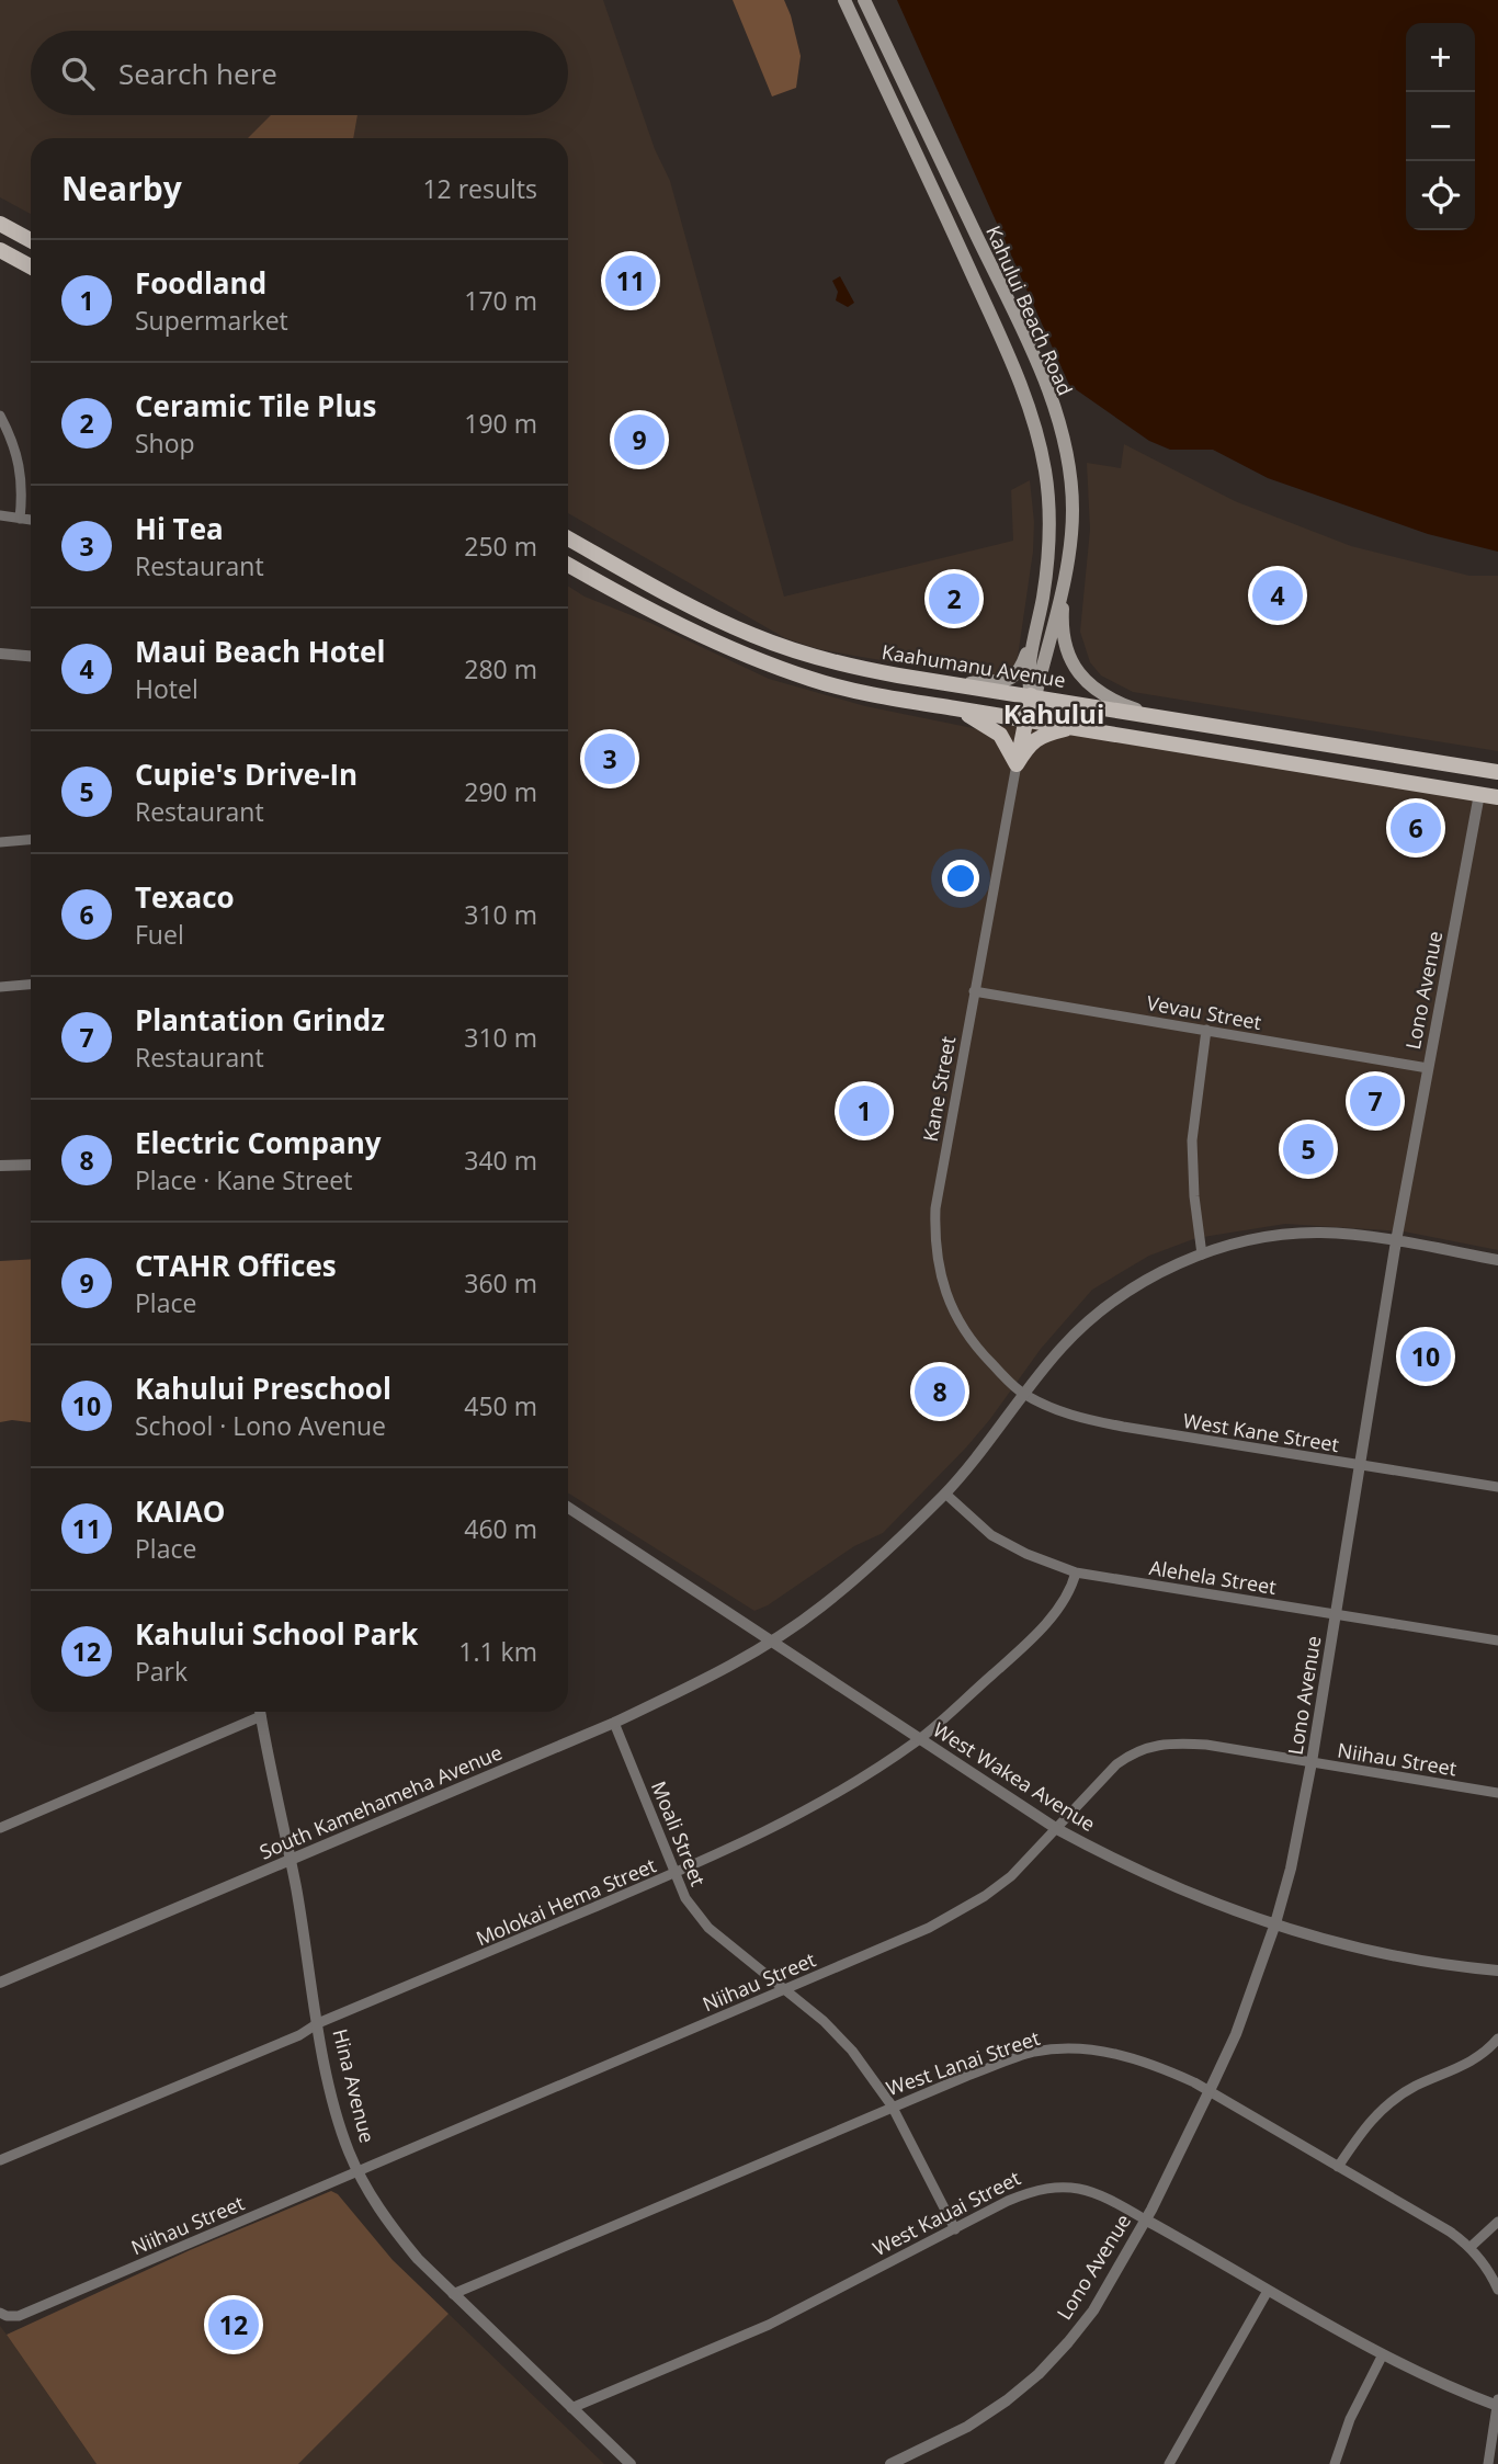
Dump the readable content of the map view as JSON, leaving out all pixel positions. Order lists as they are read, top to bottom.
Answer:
{
  "streets": {
    "main road": ["Kahului Beach Road", "Kaahumanu Avenue"],
    "street": [
      "Lono Avenue",
      "Vevau Street",
      "Kane Street",
      "West Kane Street",
      "Alehela Street",
      "Niihau Street",
      "West Wakea Avenue",
      "South Kamehameha Avenue",
      "Moali Street",
      "Molokai Hema Street",
      "West Lanai Street",
      "Hina Avenue",
      "West Kauai Street"
    ]
  },
  "crossings": [
    ["Kahului Beach Road", "Kaahumanu Avenue"],
    ["Lono Avenue", "Vevau Street"],
    ["Lono Avenue", "West Kane Street"],
    ["Lono Avenue", "Alehela Street"],
    ["Lono Avenue", "Niihau Street"],
    ["Lono Avenue", "West Wakea Avenue"],
    ["Lono Avenue", "South Kamehameha Avenue"],
    ["Lono Avenue", "West Lanai Street"],
    ["Lono Avenue", "West Kauai Street"],
    ["Vevau Street", "Kane Street"],
    ["Kane Street", "West Kane Street"],
    ["Kane Street", "South Kamehameha Avenue"],
    ["West Kane Street", "South Kamehameha Avenue"],
    ["Alehela Street", "South Kamehameha Avenue"],
    ["Alehela Street", "Molokai Hema Street"],
    ["Niihau Street", "West Wakea Avenue"],
    ["Niihau Street", "Moali Street"],
    ["Niihau Street", "Hina Avenue"],
    ["West Wakea Avenue", "South Kamehameha Avenue"],
    ["West Wakea Avenue", "Molokai Hema Street"],
    ["South Kamehameha Avenue", "Moali Street"],
    ["South Kamehameha Avenue", "Hina Avenue"],
    ["Moali Street", "Molokai Hema Street"],
    ["Moali Street", "West Lanai Street"],
    ["Moali Street", "West Kauai Street"],
    ["Molokai Hema Street", "Hina Avenue"],
    ["West Lanai Street", "Hina Avenue"],
    ["Hina Avenue", "West Kauai Street"]
  ],
  "districts": ["Kahului"],
  "page": {
    "map_buttons": ["+", "−"],
    "search": "Search here",
    "heading": ["Nearby", "12 results"],
    "list": [
      {
        "mark": "1",
        "name": "Foodland",
        "note": "Supermarket",
        "value": "170 m"
      },
      {
        "mark": "2",
        "name": "Ceramic Tile Plus",
        "note": "Shop",
        "value": "190 m"
      },
      {
        "mark": "3",
        "name": "Hi Tea",
        "note": "Restaurant",
        "value": "250 m"
      },
      {
        "mark": "4",
        "name": "Maui Beach Hotel",
        "note": "Hotel",
        "value": "280 m"
      },
      {
        "mark": "5",
        "name": "Cupie's Drive-In",
        "note": "Restaurant",
        "value": "290 m"
      },
      {
        "mark": "6",
        "name": "Texaco",
        "note": "Fuel",
        "value": "310 m"
      },
      {
        "mark": "7",
        "name": "Plantation Grindz",
        "note": "Restaurant",
        "value": "310 m"
      },
      {
        "mark": "8",
        "name": "Electric Company",
        "note": "Place · Kane Street",
        "value": "340 m"
      },
      {
        "mark": "9",
        "name": "CTAHR Offices",
        "note": "Place",
        "value": "360 m"
      },
      {
        "mark": "10",
        "name": "Kahului Preschool",
        "note": "School · Lono Avenue",
        "value": "450 m"
      },
      {
        "mark": "11",
        "name": "KAIAO",
        "note": "Place",
        "value": "460 m"
      },
      {
        "mark": "12",
        "name": "Kahului School Park",
        "note": "Park",
        "value": "1.1 km"
      }
    ],
    "pins": [
      "11",
      "9",
      "4",
      "2",
      "3",
      "6",
      "7",
      "1",
      "5",
      "10",
      "8",
      "12"
    ]
  }
}
